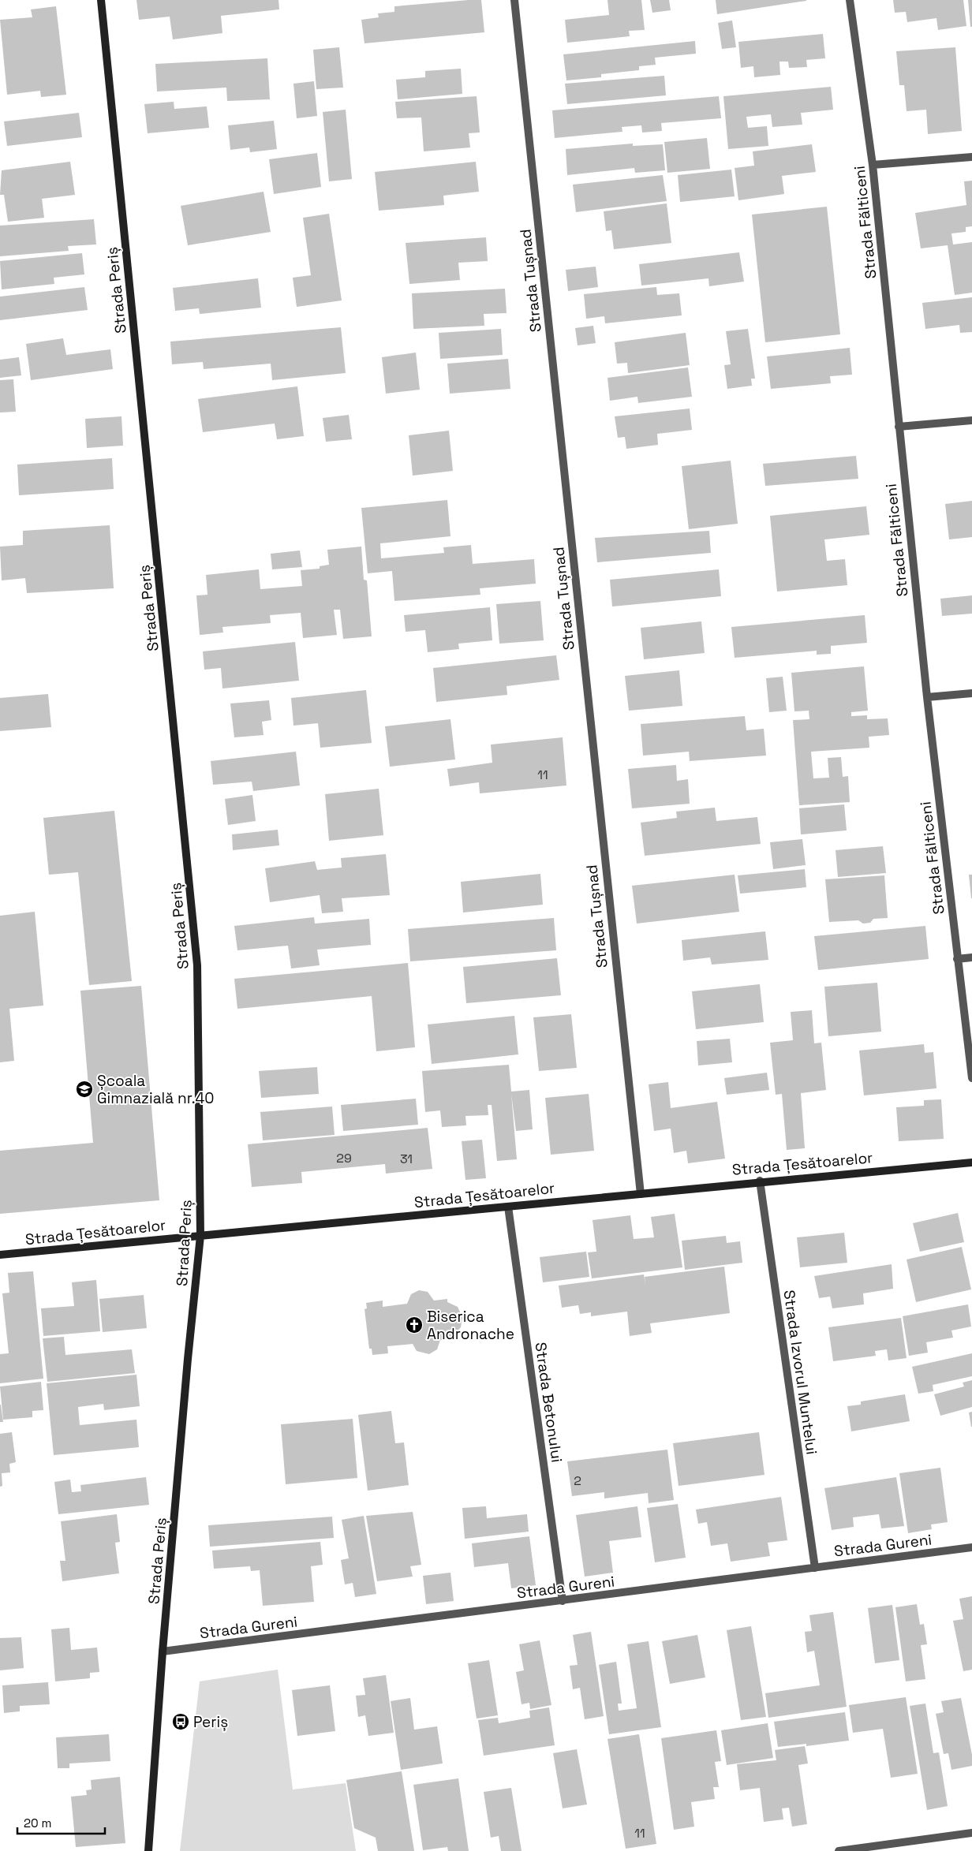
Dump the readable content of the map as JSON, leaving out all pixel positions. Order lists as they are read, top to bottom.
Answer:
{
  "streets": {
    "street": [
      "Strada Fălticeni",
      "Strada Tușnad",
      "Strada Periș",
      "Strada Țesătoarelor",
      "Strada Izvorul Muntelui",
      "Strada Betonului",
      "Strada Gureni"
    ]
  },
  "crossings": [
    ["Strada Tușnad", "Strada Țesătoarelor"],
    ["Strada Periș", "Strada Țesătoarelor"],
    ["Strada Periș", "Strada Gureni"],
    ["Strada Țesătoarelor", "Strada Izvorul Muntelui"],
    ["Strada Țesătoarelor", "Strada Betonului"],
    ["Strada Izvorul Muntelui", "Strada Gureni"],
    ["Strada Betonului", "Strada Gureni"]
  ],
  "places": {
    "school or university": ["Școala Gimnazială nr.40"],
    "church": ["Biserica Andronache"],
    "bus stop": ["Periș"]
  },
  "house_numbers": [
    "11",
    "29",
    "31",
    "2",
    "11"
  ],
  "scale_bar": "20 m"
}
